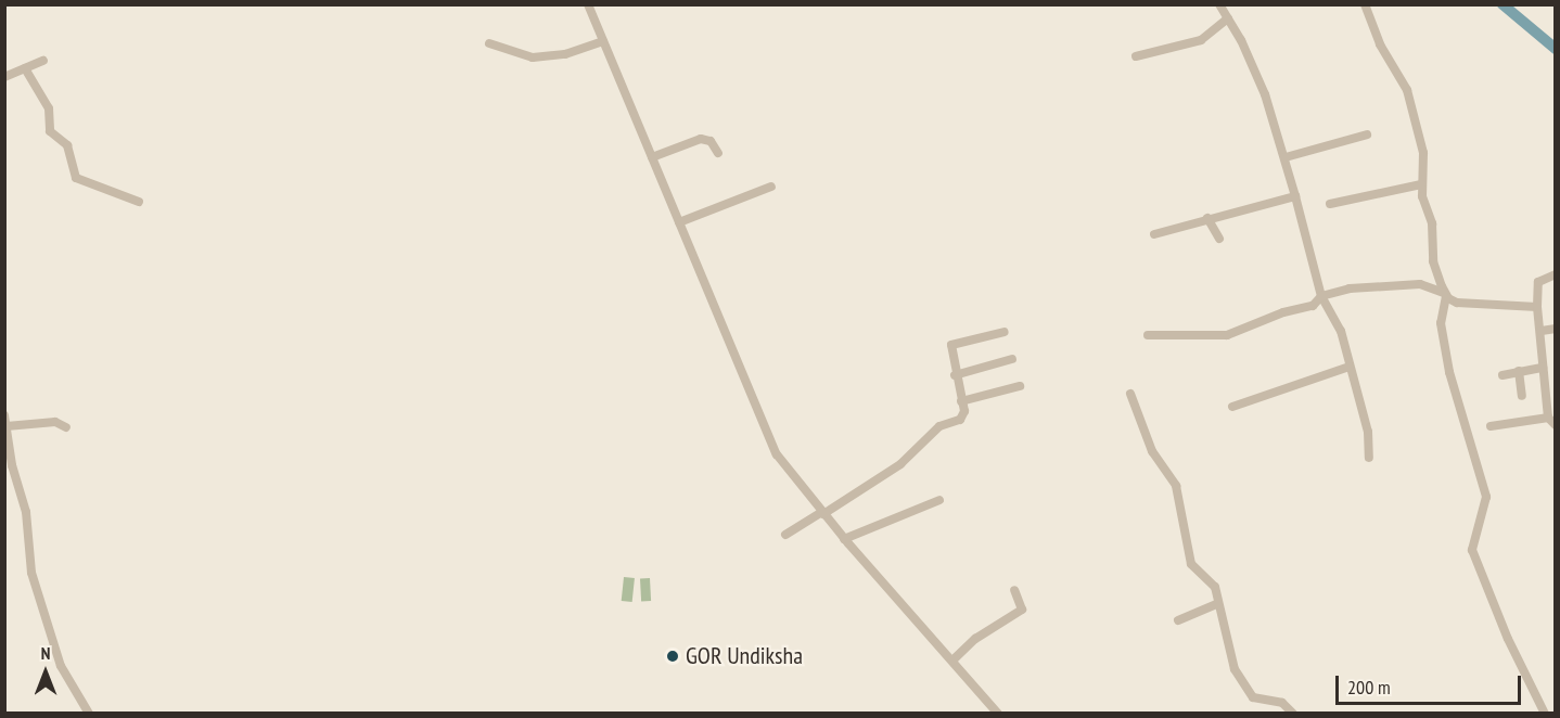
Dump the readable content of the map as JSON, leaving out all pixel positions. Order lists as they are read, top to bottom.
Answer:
{
  "places": ["GOR Undiksha"],
  "scale_bar": "200 m",
  "north": "top"
}
